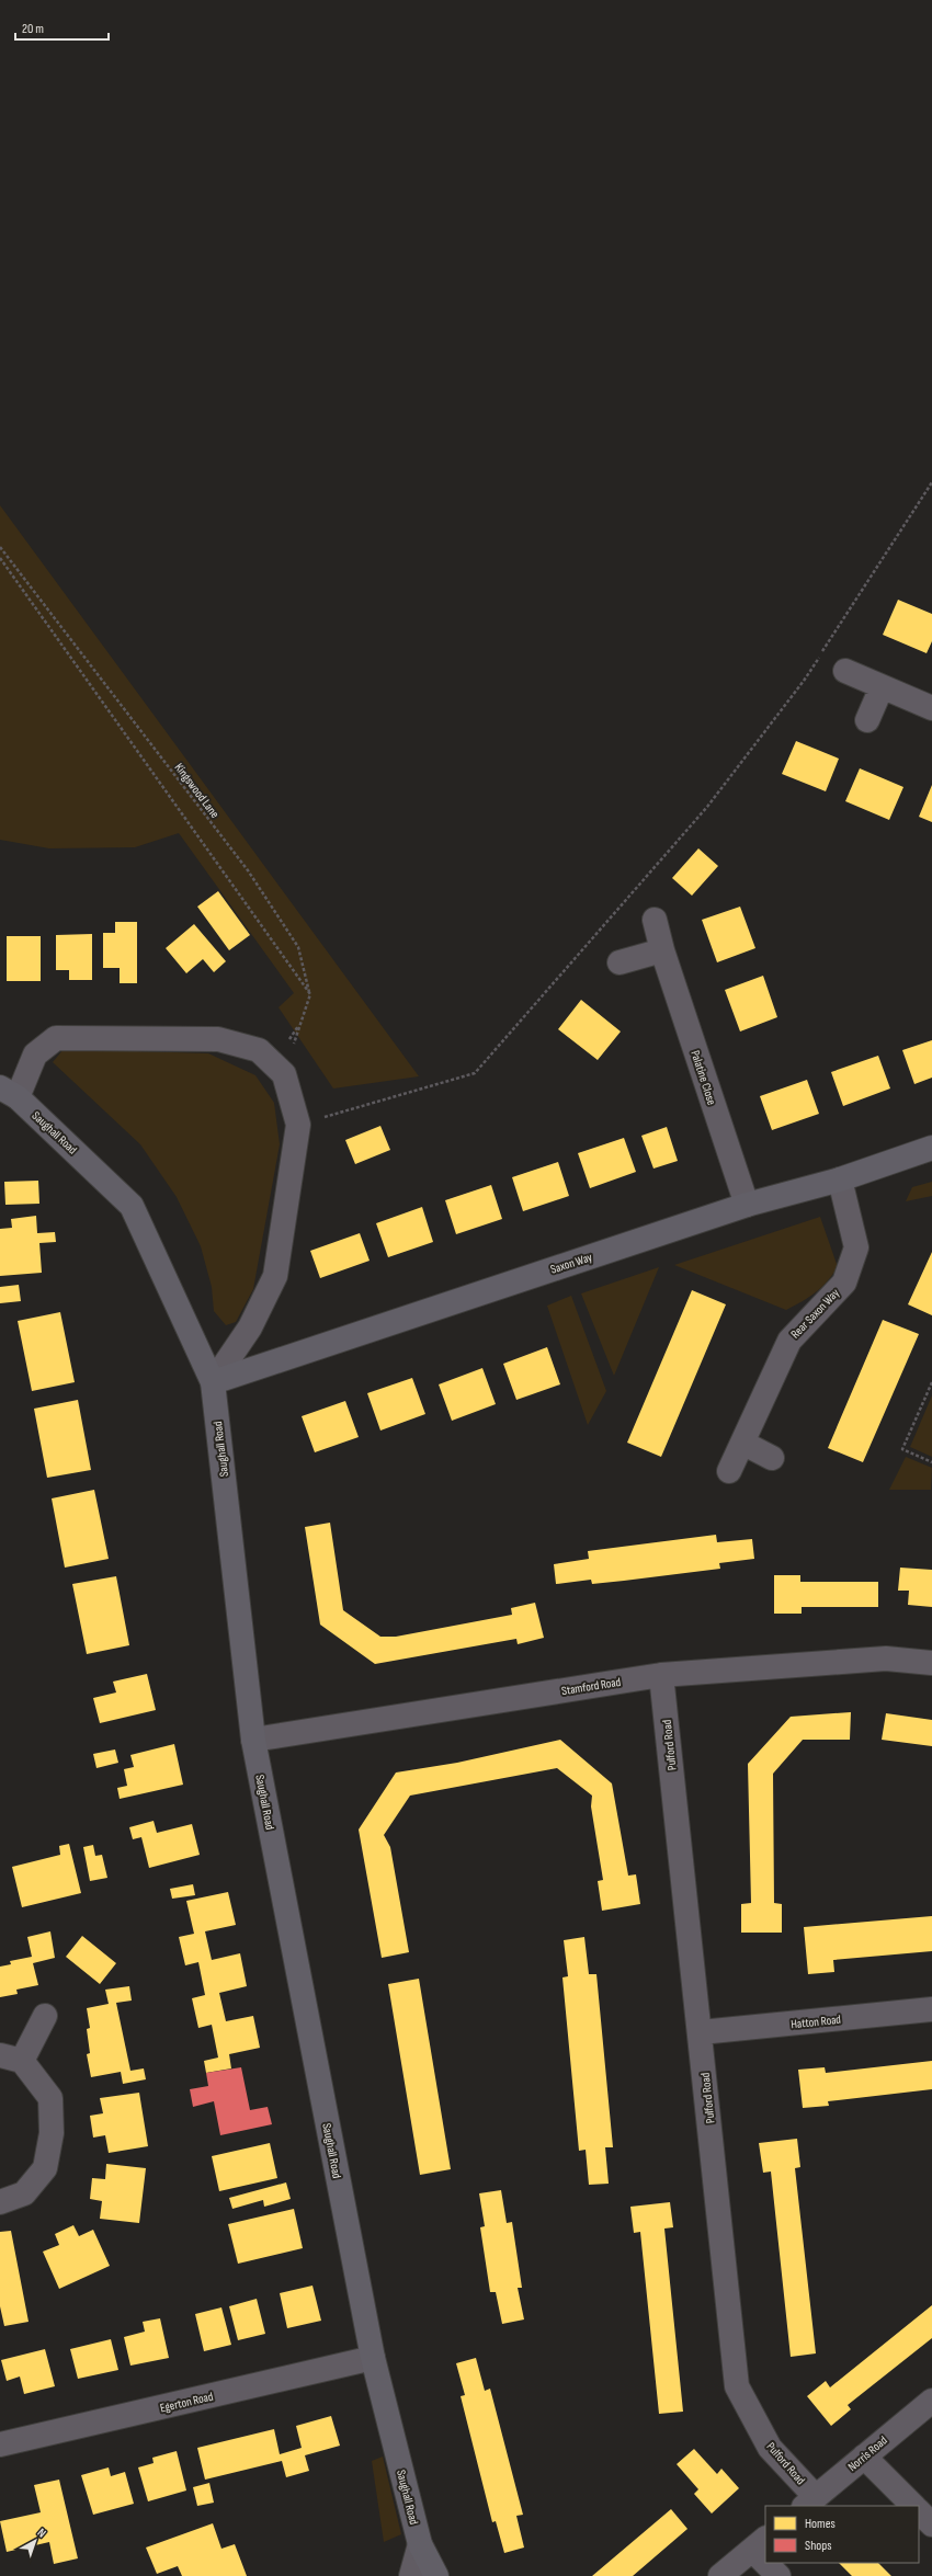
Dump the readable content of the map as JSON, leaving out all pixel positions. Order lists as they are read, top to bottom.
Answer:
{
  "streets": {
    "street": [
      "Palatine Close",
      "Saughall Road",
      "Saxon Way",
      "Rear Saxon Way",
      "Stamford Road",
      "Pulford Road",
      "Hatton Road",
      "Egerton Road",
      "Norris Road"
    ],
    "path": ["Kingswood Lane"]
  },
  "crossings": [
    ["Palatine Close", "Saxon Way"],
    ["Saughall Road", "Saxon Way"],
    ["Saughall Road", "Stamford Road"],
    ["Saughall Road", "Egerton Road"],
    ["Saxon Way", "Rear Saxon Way"],
    ["Stamford Road", "Pulford Road"],
    ["Pulford Road", "Hatton Road"],
    ["Pulford Road", "Norris Road"]
  ],
  "legend": ["Homes", "Shops"],
  "scale_bar": "20 m",
  "north": "top right"
}
